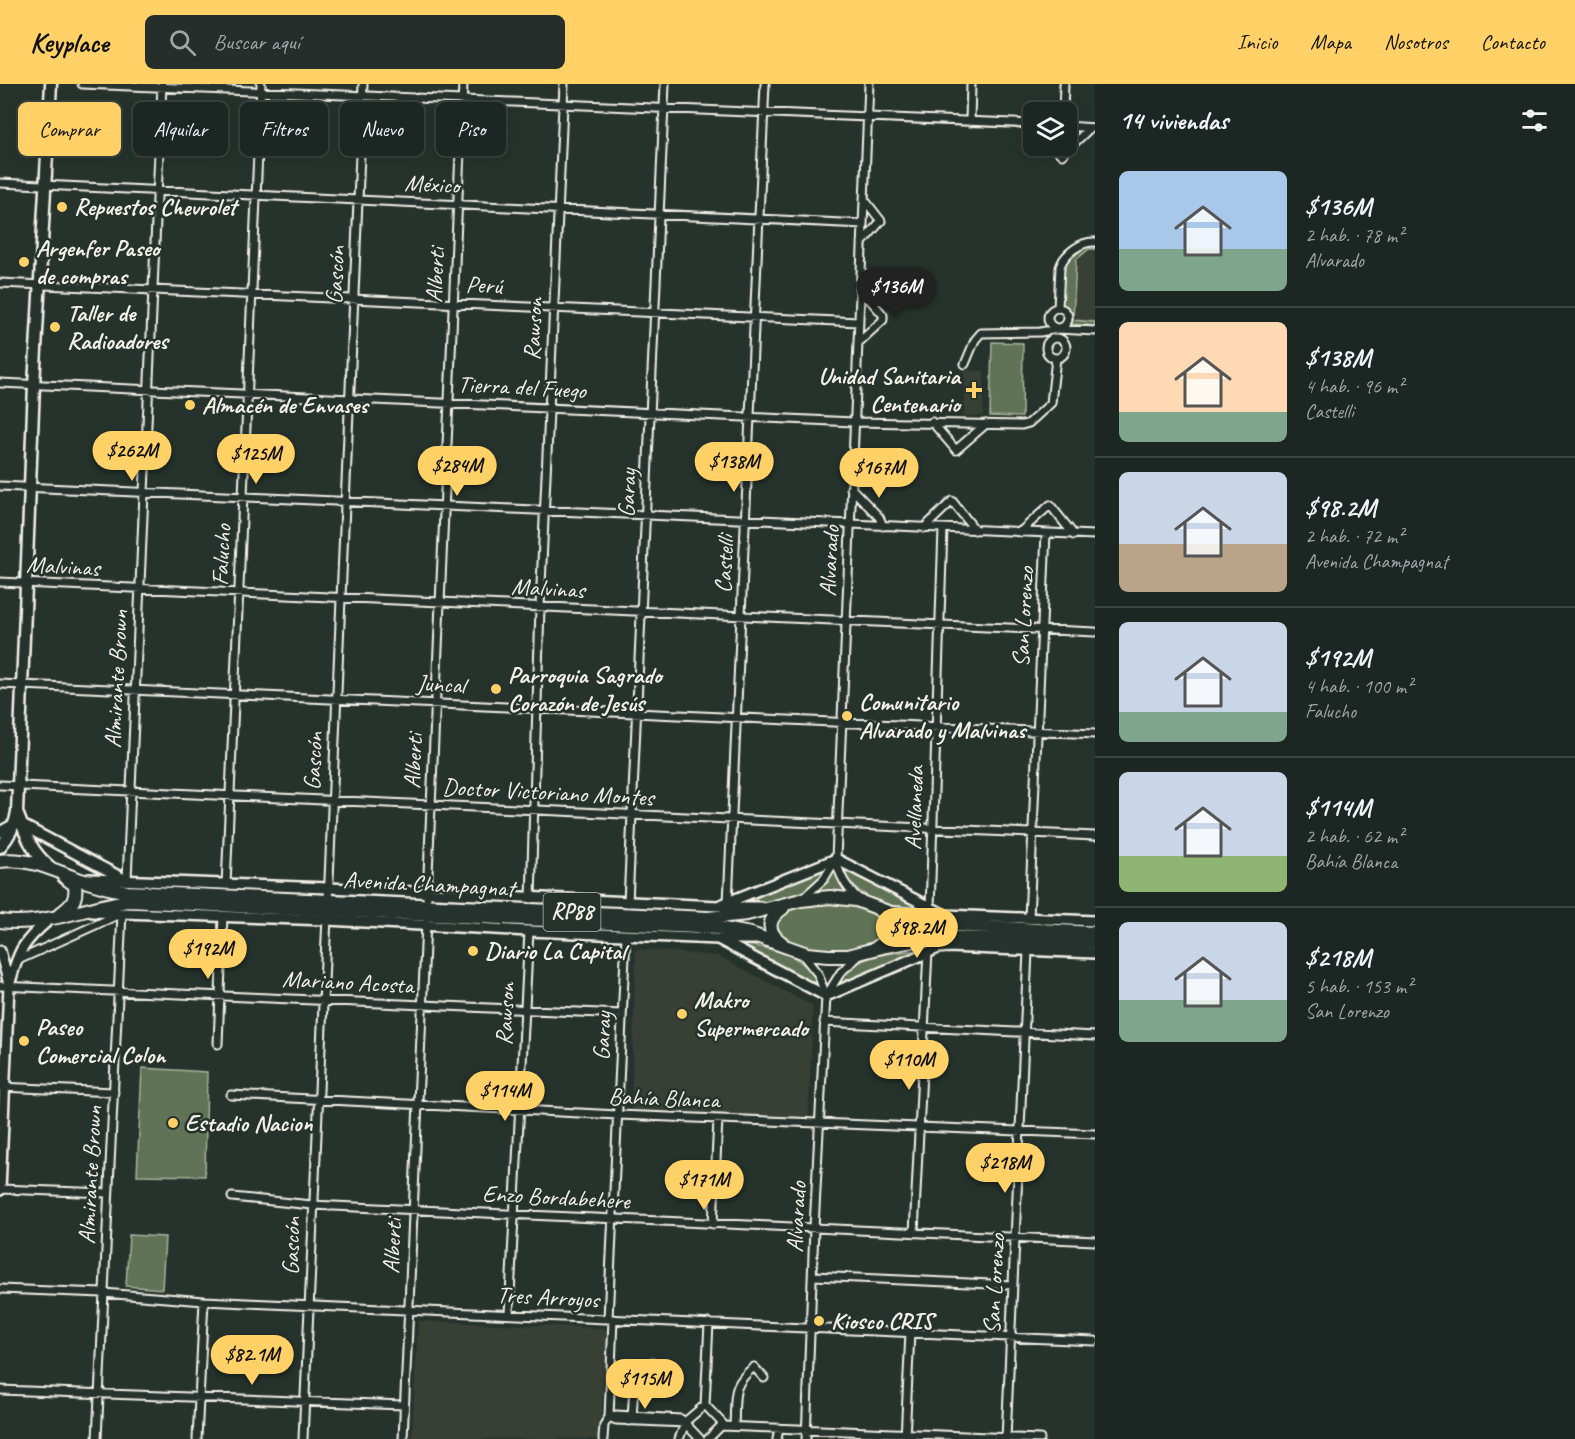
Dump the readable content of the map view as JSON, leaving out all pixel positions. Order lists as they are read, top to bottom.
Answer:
{
  "streets": {
    "highway": ["Avenida Champagnat", "RP88"],
    "street": [
      "México",
      "Gascón",
      "Alberti",
      "Perú",
      "Rawson",
      "Tierra del Fuego",
      "Garay",
      "Falucho",
      "Alvarado",
      "Castelli",
      "Malvinas",
      "San Lorenzo",
      "Almirante Brown",
      "Juncal",
      "Doctor Victoriano Montes",
      "Avellaneda",
      "Mariano Acosta",
      "Bahía Blanca",
      "Enzo Bordabehere",
      "Tres Arroyos"
    ]
  },
  "crossings": [
    ["México", "Gascón"],
    ["México", "Alberti"],
    ["México", "Rawson"],
    ["México", "Garay"],
    ["México", "Falucho"],
    ["México", "Alvarado"],
    ["México", "Castelli"],
    ["México", "Almirante Brown"],
    ["Gascón", "Perú"],
    ["Gascón", "Tierra del Fuego"],
    ["Gascón", "Malvinas"],
    ["Gascón", "Juncal"],
    ["Gascón", "Doctor Victoriano Montes"],
    ["Gascón", "Avenida Champagnat"],
    ["Gascón", "Mariano Acosta"],
    ["Gascón", "Bahía Blanca"],
    ["Gascón", "Enzo Bordabehere"],
    ["Gascón", "Tres Arroyos"],
    ["Alberti", "Perú"],
    ["Alberti", "Tierra del Fuego"],
    ["Alberti", "Malvinas"],
    ["Alberti", "Juncal"],
    ["Alberti", "Doctor Victoriano Montes"],
    ["Alberti", "Avenida Champagnat"],
    ["Alberti", "Mariano Acosta"],
    ["Alberti", "Bahía Blanca"],
    ["Alberti", "Enzo Bordabehere"],
    ["Alberti", "Tres Arroyos"],
    ["Perú", "Rawson"],
    ["Perú", "Garay"],
    ["Perú", "Falucho"],
    ["Perú", "Alvarado"],
    ["Perú", "Castelli"],
    ["Perú", "Almirante Brown"],
    ["Rawson", "Tierra del Fuego"],
    ["Rawson", "Malvinas"],
    ["Rawson", "Juncal"],
    ["Rawson", "Doctor Victoriano Montes"],
    ["Rawson", "Avenida Champagnat"],
    ["Rawson", "Mariano Acosta"],
    ["Rawson", "Bahía Blanca"],
    ["Rawson", "Enzo Bordabehere"],
    ["Rawson", "Tres Arroyos"],
    ["Tierra del Fuego", "Garay"],
    ["Tierra del Fuego", "Falucho"],
    ["Tierra del Fuego", "Alvarado"],
    ["Tierra del Fuego", "Castelli"],
    ["Tierra del Fuego", "Almirante Brown"],
    ["Garay", "Malvinas"],
    ["Garay", "Juncal"],
    ["Garay", "Doctor Victoriano Montes"],
    ["Garay", "Avenida Champagnat"],
    ["Garay", "Mariano Acosta"],
    ["Garay", "Bahía Blanca"],
    ["Garay", "Enzo Bordabehere"],
    ["Garay", "Tres Arroyos"],
    ["Falucho", "Malvinas"],
    ["Falucho", "Juncal"],
    ["Falucho", "Doctor Victoriano Montes"],
    ["Falucho", "Avenida Champagnat"],
    ["Alvarado", "Malvinas"],
    ["Alvarado", "Juncal"],
    ["Alvarado", "Doctor Victoriano Montes"],
    ["Alvarado", "Avenida Champagnat"],
    ["Alvarado", "Bahía Blanca"],
    ["Alvarado", "Enzo Bordabehere"],
    ["Alvarado", "Tres Arroyos"],
    ["Castelli", "Malvinas"],
    ["Castelli", "Juncal"],
    ["Castelli", "Doctor Victoriano Montes"],
    ["Castelli", "Avenida Champagnat"],
    ["Malvinas", "San Lorenzo"],
    ["Malvinas", "Almirante Brown"],
    ["Malvinas", "Avellaneda"],
    ["San Lorenzo", "Juncal"],
    ["San Lorenzo", "Doctor Victoriano Montes"],
    ["San Lorenzo", "Avenida Champagnat"],
    ["San Lorenzo", "Bahía Blanca"],
    ["San Lorenzo", "Enzo Bordabehere"],
    ["San Lorenzo", "Tres Arroyos"],
    ["Almirante Brown", "Juncal"],
    ["Almirante Brown", "Doctor Victoriano Montes"],
    ["Almirante Brown", "Avenida Champagnat"],
    ["Almirante Brown", "Mariano Acosta"],
    ["Almirante Brown", "Tres Arroyos"],
    ["Juncal", "Avellaneda"],
    ["Doctor Victoriano Montes", "Avellaneda"],
    ["Avellaneda", "Avenida Champagnat"]
  ],
  "places": {
    "other": [
      "Repuestos Chevrolet",
      "Argenfer Paseo de compras",
      "Taller de Radioadores",
      "Almacén de Envases",
      "Parroquia Sagrado Corazón de Jesús",
      "Comunitario Alvarado y Malvinas",
      "Diario La Capital",
      "Makro Supermercado",
      "Paseo Comercial Colon",
      "Estadio Nacion",
      "Kiosco CRIS"
    ],
    "health": ["Unidad Sanitaria Centenario"]
  },
  "page": {
    "header": "Keyplace",
    "search": "Buscar aquí",
    "nav": [
      "Inicio",
      "Mapa",
      "Nosotros",
      "Contacto"
    ],
    "heading": "14 viviendas",
    "chip": [
      "Comprar",
      "Alquilar",
      "Filtros",
      "Nuevo",
      "Piso"
    ],
    "list": [
      {
        "name": "$136M",
        "note": "2 hab. · 78 m² · Alvarado"
      },
      {
        "name": "$138M",
        "note": "4 hab. · 96 m² · Castelli"
      },
      {
        "name": "$98.2M",
        "note": "2 hab. · 72 m² · Avenida Champagnat"
      },
      {
        "name": "$192M",
        "note": "4 hab. · 100 m² · Falucho"
      },
      {
        "name": "$114M",
        "note": "2 hab. · 62 m² · Bahía Blanca"
      },
      {
        "name": "$218M",
        "note": "5 hab. · 153 m² · San Lorenzo"
      }
    ],
    "price": [
      "$136M",
      "$262M",
      "$125M",
      "$138M",
      "$284M",
      "$167M",
      "$98.2M",
      "$192M",
      "$110M",
      "$114M",
      "$218M",
      "$171M",
      "$82.1M",
      "$115M"
    ]
  }
}
